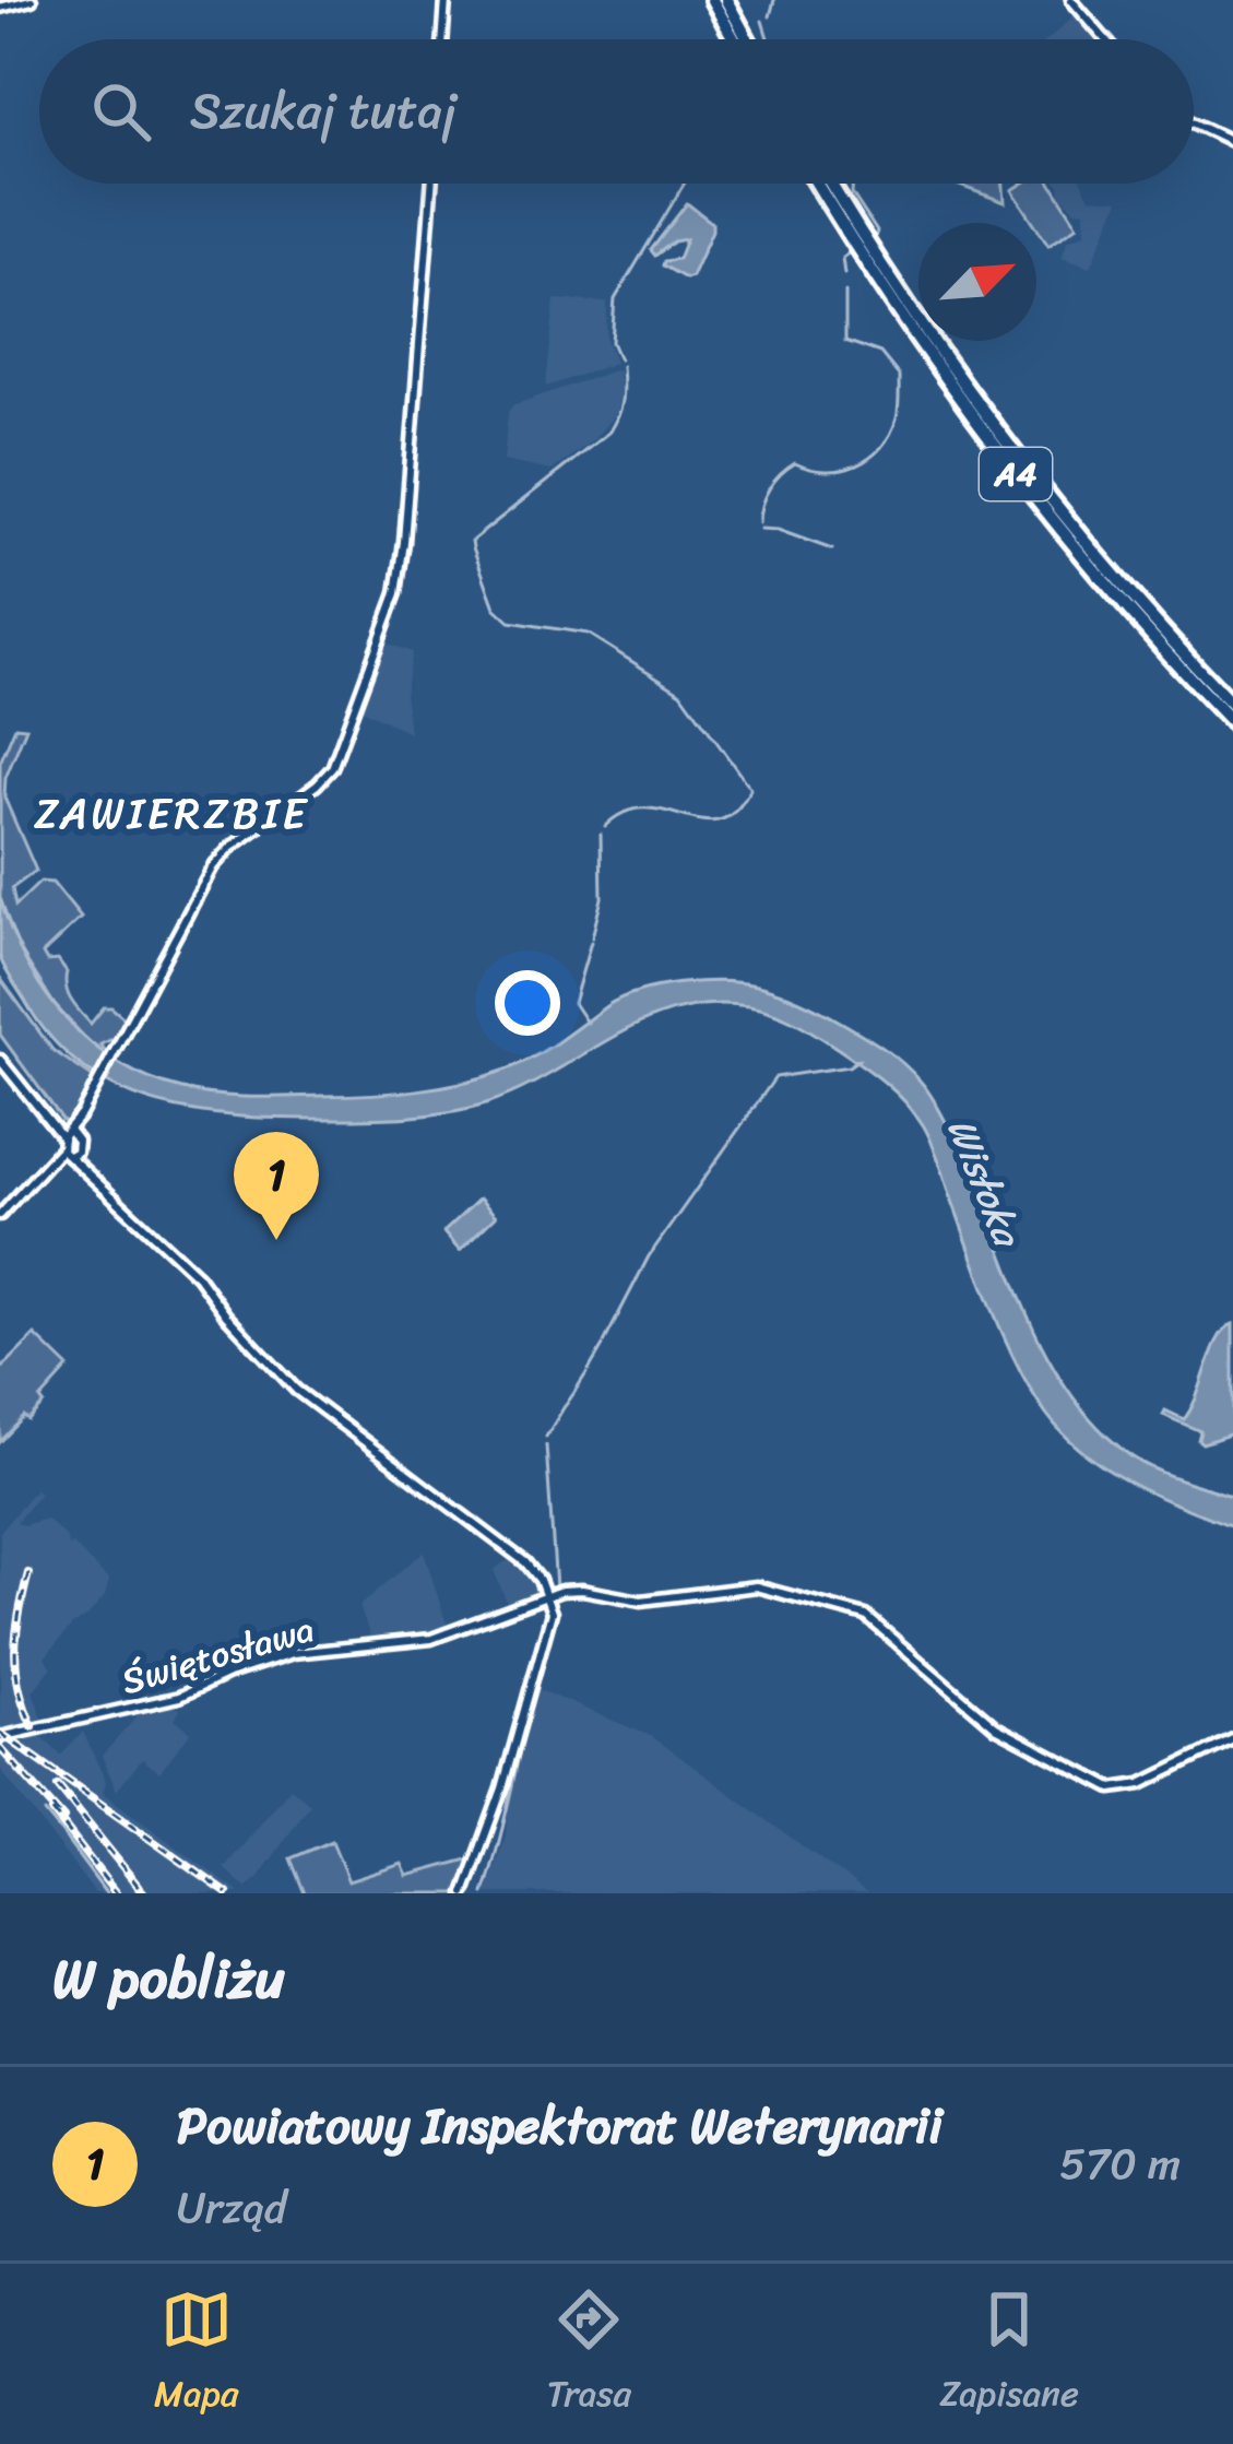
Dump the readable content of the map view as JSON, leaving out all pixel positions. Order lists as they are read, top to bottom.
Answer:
{
  "streets": {
    "highway": ["A4"],
    "street": ["Świętosława"]
  },
  "districts": ["ZAWIERZBIE"],
  "water": ["Wisłoka"],
  "north": "top right",
  "page": {
    "search": "Szukaj tutaj",
    "pins": "1",
    "heading": "W pobliżu",
    "list": [
      {
        "mark": "1",
        "name": "Powiatowy Inspektorat Weterynarii",
        "note": "Urząd",
        "value": "570 m"
      }
    ],
    "nav": ["Mapa", "Trasa", "Zapisane"]
  }
}
